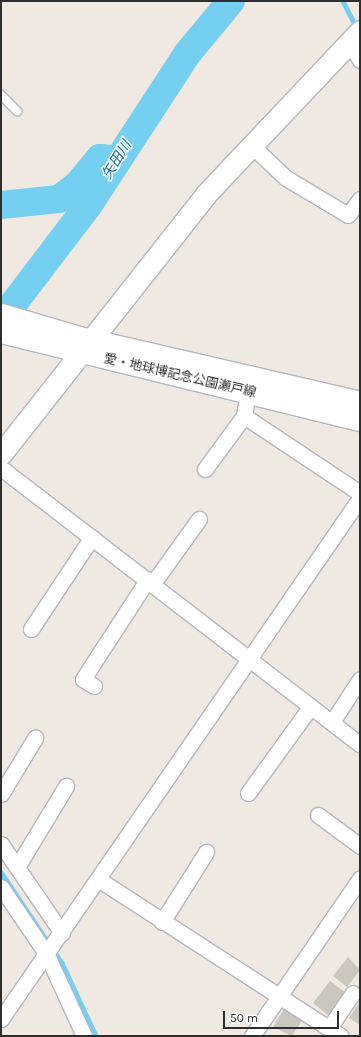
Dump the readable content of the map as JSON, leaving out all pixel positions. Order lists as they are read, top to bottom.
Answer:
{
  "streets": {
    "main road": ["愛・地球博記念公園瀬戸線"]
  },
  "water": ["矢田川"],
  "scale_bar": "50 m"
}
